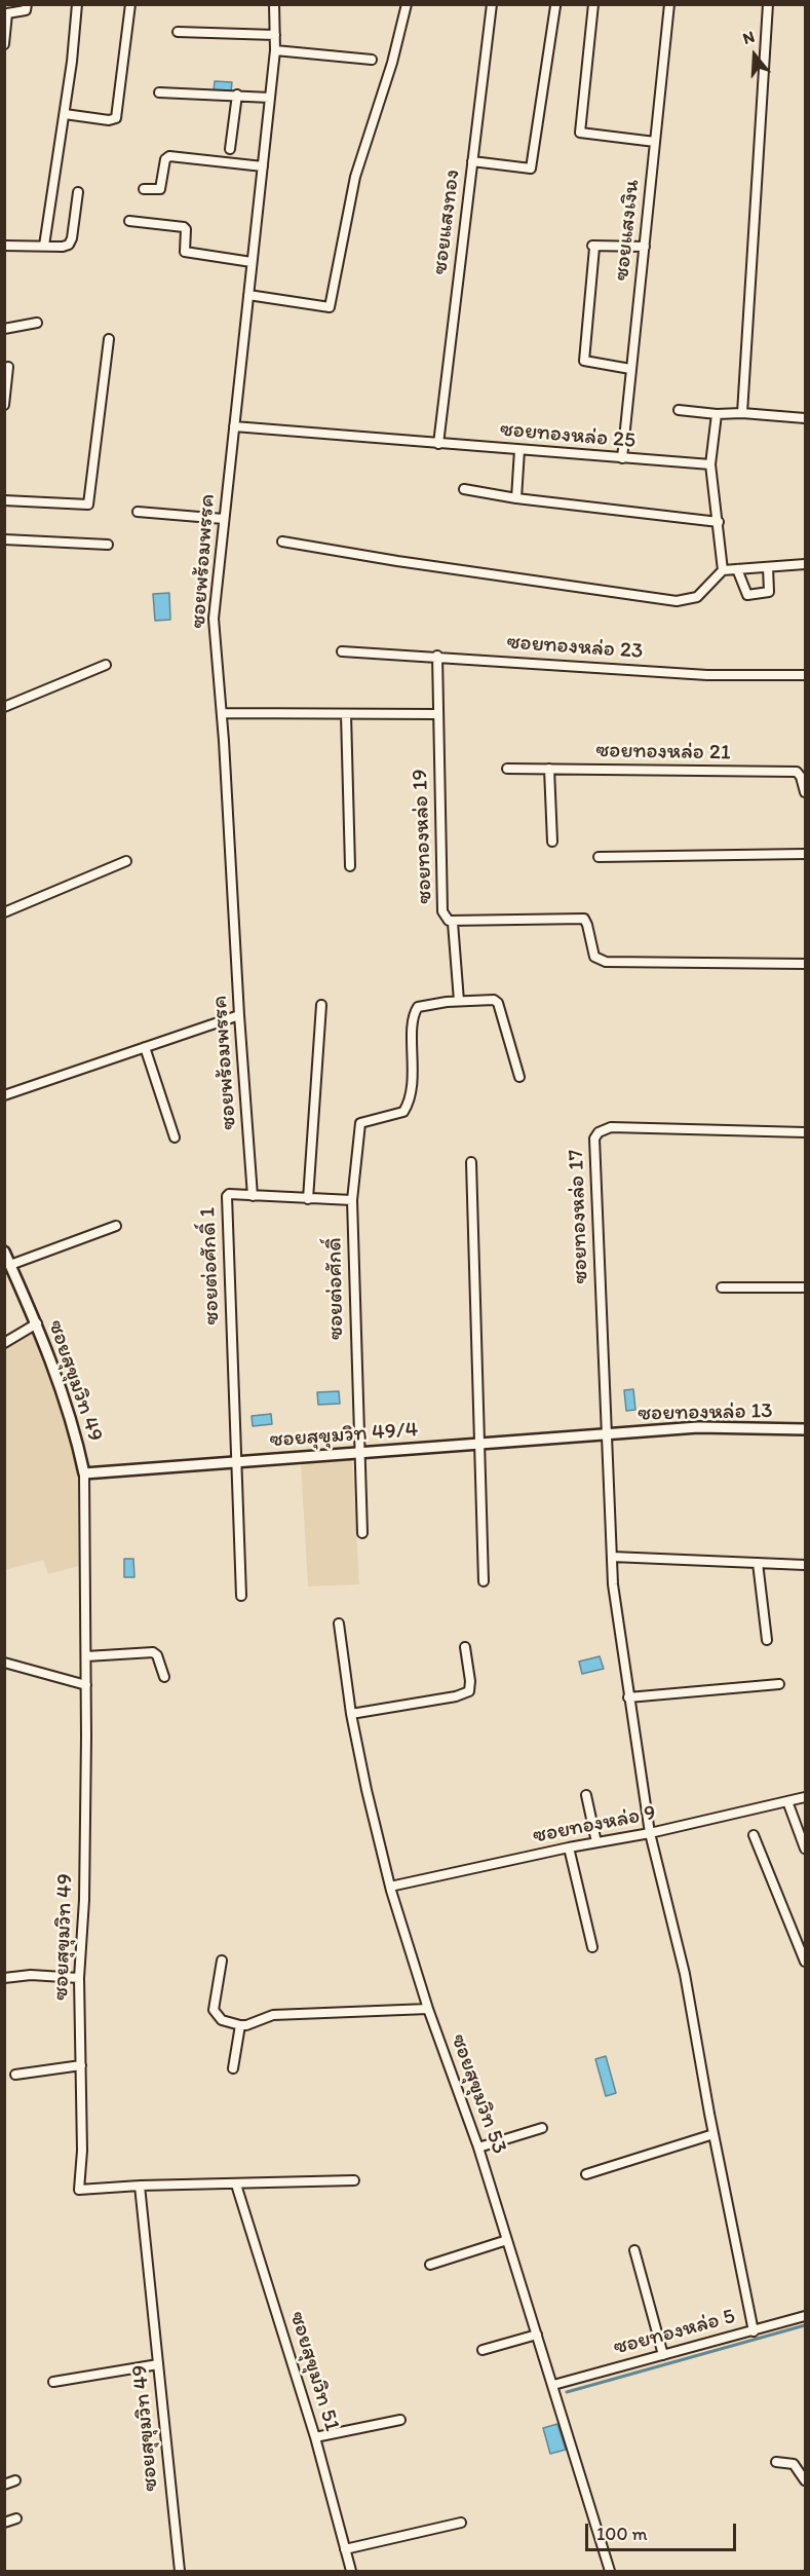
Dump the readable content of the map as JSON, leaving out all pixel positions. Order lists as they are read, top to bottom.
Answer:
{
  "streets": {
    "street": [
      "ซอยแสงทอง",
      "ซอยแสงเงิน",
      "ซอยทองหล่อ 25",
      "ซอยพร้อมพรรค",
      "ซอยทองหล่อ 23",
      "ซอยทองหล่อ 21",
      "ซอยทองหล่อ 19",
      "ซอยทองหล่อ 17",
      "ซอยต่อศักดิ์ 1",
      "ซอยต่อศักดิ์",
      "ซอยสุขุมวิท 49",
      "ซอยทองหล่อ 13",
      "ซอยสุขุมวิท 49/4",
      "ซอยทองหล่อ 9",
      "ซอยสุขุมวิท 53",
      "ซอยทองหล่อ 5",
      "ซอยสุขุมวิท 51"
    ]
  },
  "crossings": [
    ["ซอยแสงทอง", "ซอยทองหล่อ 25"],
    ["ซอยแสงเงิน", "ซอยทองหล่อ 25"],
    ["ซอยทองหล่อ 25", "ซอยพร้อมพรรค"],
    ["ซอยพร้อมพรรค", "ซอยต่อศักดิ์ 1"],
    ["ซอยทองหล่อ 23", "ซอยทองหล่อ 19"],
    ["ซอยทองหล่อ 17", "ซอยทองหล่อ 13"],
    ["ซอยทองหล่อ 17", "ซอยสุขุมวิท 49/4"],
    ["ซอยต่อศักดิ์ 1", "ซอยต่อศักดิ์"],
    ["ซอยต่อศักดิ์ 1", "ซอยสุขุมวิท 49/4"],
    ["ซอยต่อศักดิ์", "ซอยสุขุมวิท 49/4"],
    ["ซอยสุขุมวิท 49", "ซอยสุขุมวิท 49/4"],
    ["ซอยทองหล่อ 13", "ซอยสุขุมวิท 49/4"],
    ["ซอยทองหล่อ 9", "ซอยสุขุมวิท 53"],
    ["ซอยสุขุมวิท 53", "ซอยทองหล่อ 5"]
  ],
  "scale_bar": "100 m",
  "north": "top"
}
